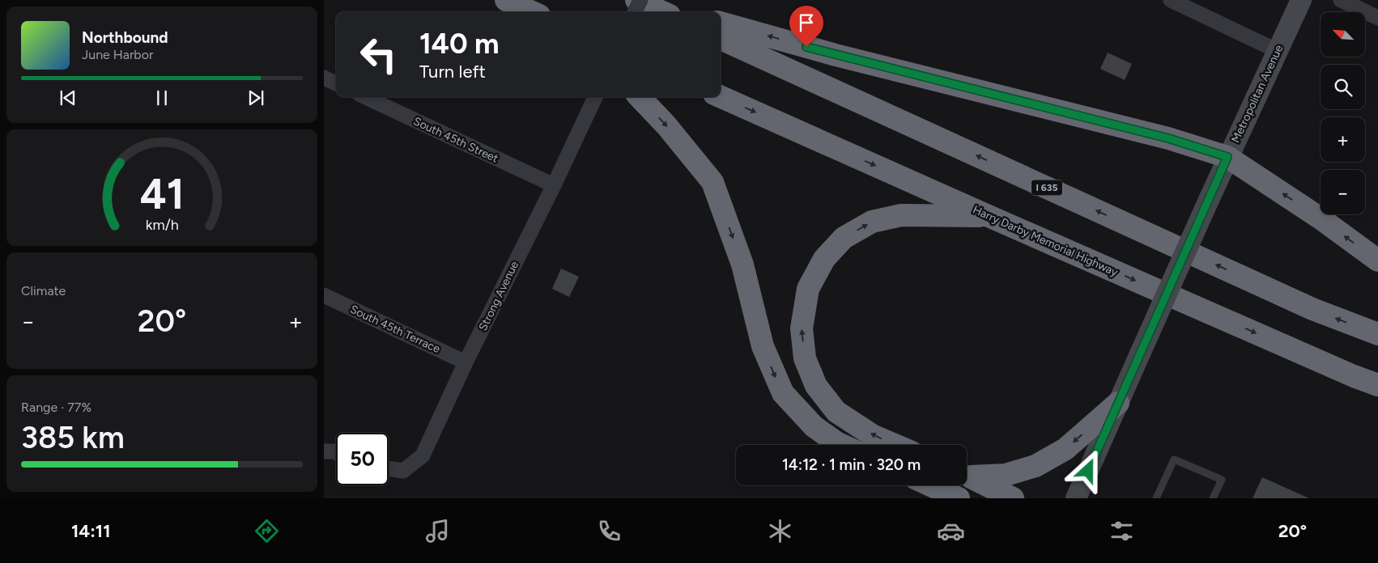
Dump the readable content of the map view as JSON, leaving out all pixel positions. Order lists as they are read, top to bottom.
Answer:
{
  "streets": {
    "highway": ["I 635", "Harry Darby Memorial Highway"],
    "main road": ["Metropolitan Avenue"],
    "street": ["South 45th Street", "Strong Avenue", "South 45th Terrace"]
  },
  "crossings": [
    ["South 45th Street", "Strong Avenue"],
    ["Strong Avenue", "South 45th Terrace"]
  ],
  "north": "top left",
  "page": {
    "map_buttons": ["+", "−"],
    "turn": ["140 m", "Turn left"],
    "song": ["Northbound", "June Harbor"],
    "tile": [
      "Climate",
      ["Range · 77%", "385 km"]
    ],
    "heat": ["−", "20°", "+"],
    "limit": "50",
    "trip": "14:12 · 1 min · 320 m",
    "tabs": ["14:11", "20°"],
    "gauge": ["41", "km/h"]
  }
}
